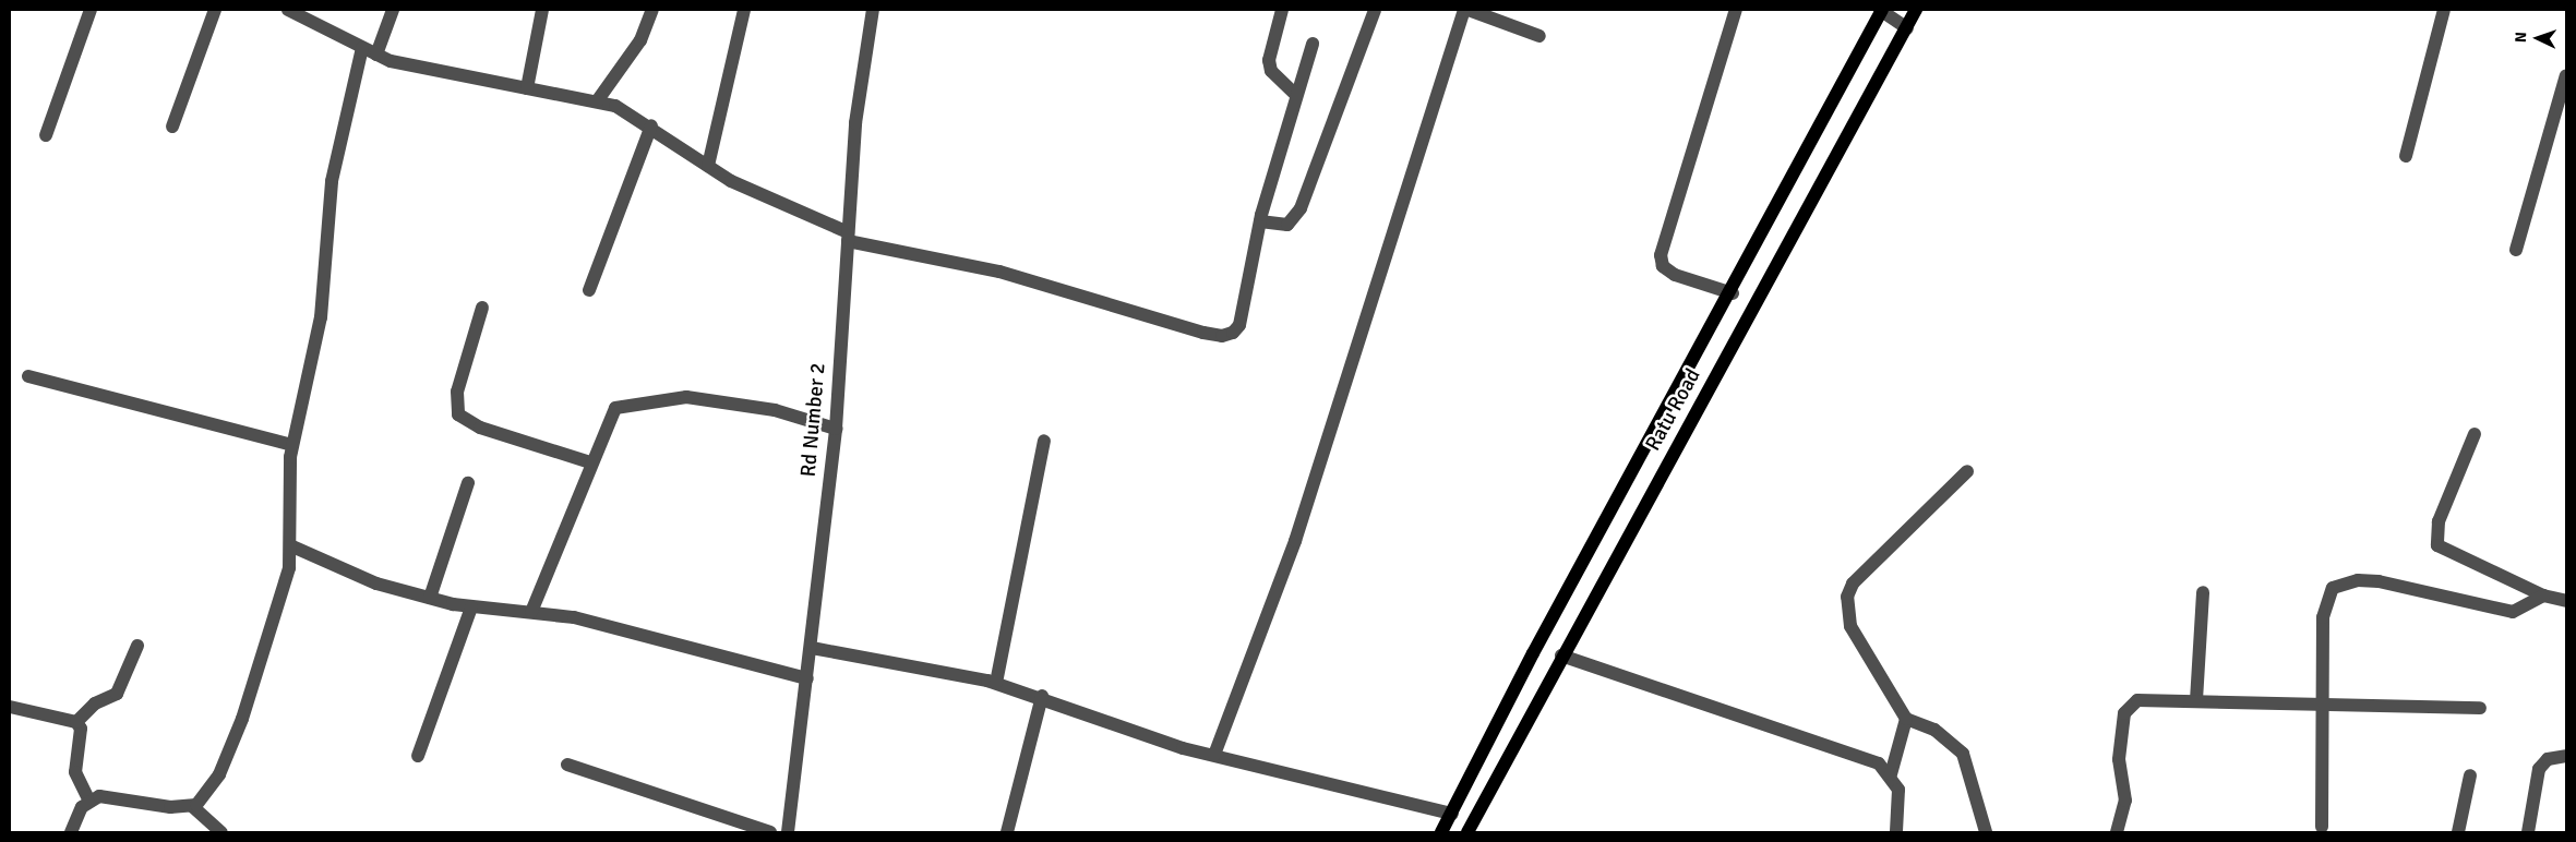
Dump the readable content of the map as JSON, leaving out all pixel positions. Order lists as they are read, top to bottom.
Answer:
{
  "streets": {
    "main road": ["Ratu Road"],
    "street": ["Rd Number 2"]
  },
  "north": "left"
}
